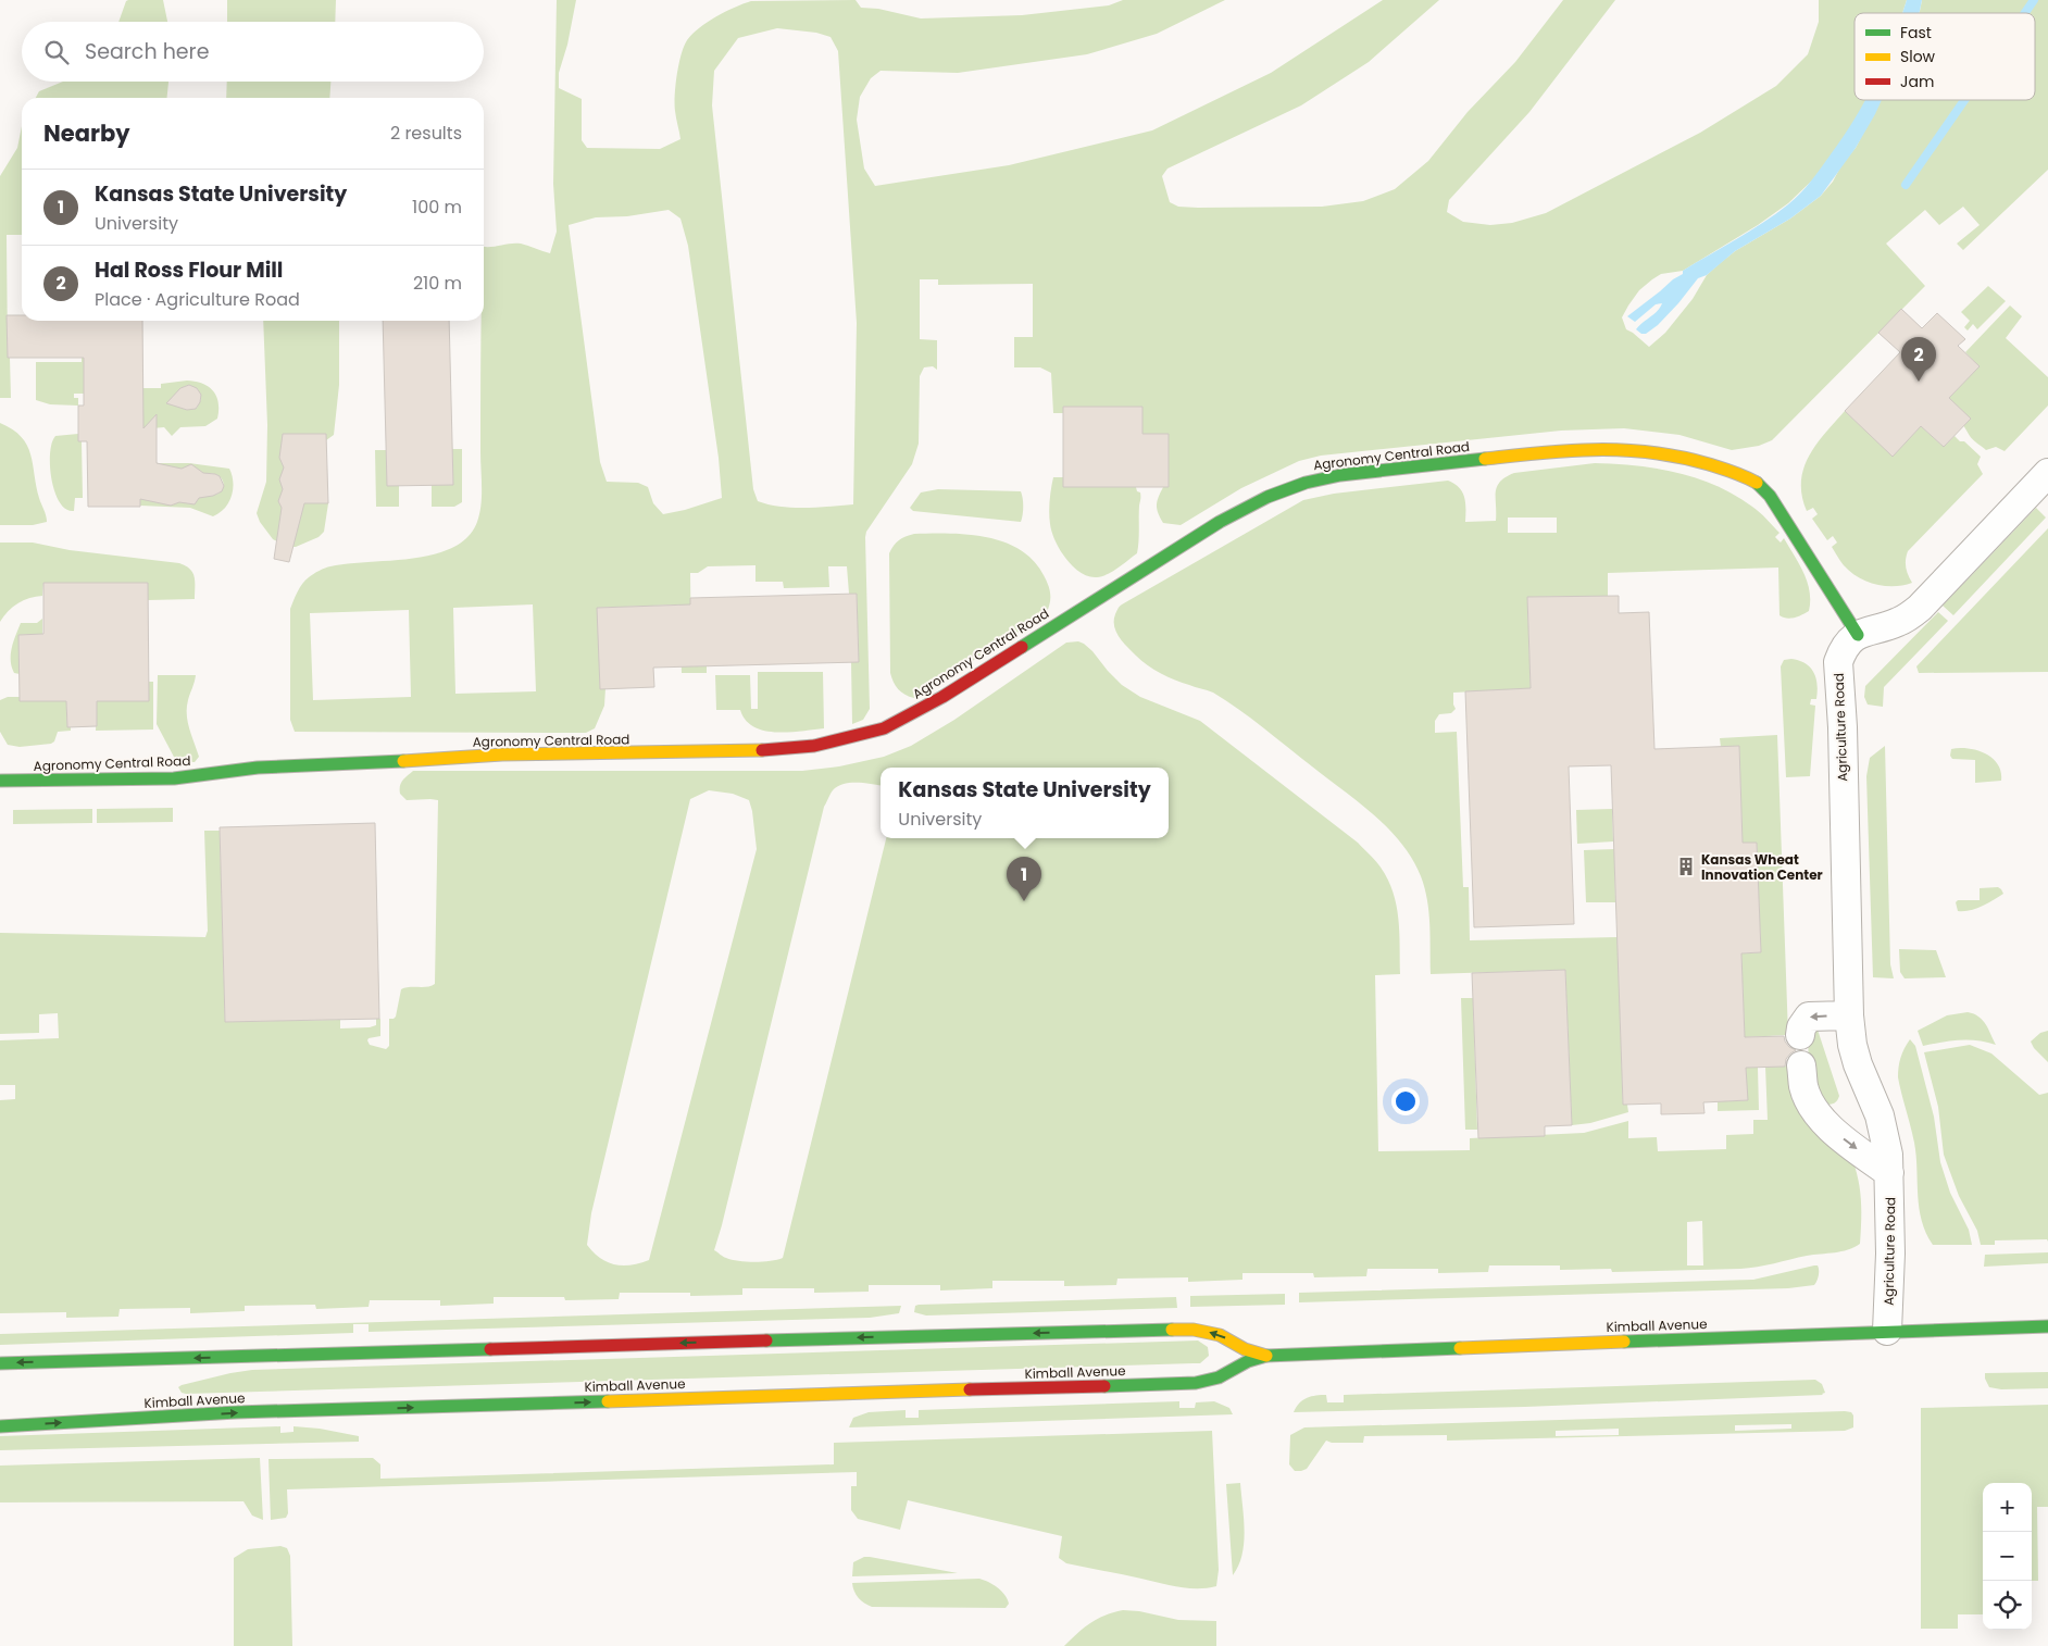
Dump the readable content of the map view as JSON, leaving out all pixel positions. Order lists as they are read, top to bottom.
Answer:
{
  "streets": {
    "main road": ["Agronomy Central Road", "Kimball Avenue"],
    "street": ["Agriculture Road"]
  },
  "crossings": [
    ["Agronomy Central Road", "Agriculture Road"],
    ["Agriculture Road", "Kimball Avenue"]
  ],
  "places": {
    "building": ["Kansas Wheat Innovation Center"]
  },
  "legend": ["Fast", "Slow", "Jam"],
  "page": {
    "search": "Search here",
    "heading": ["Nearby", "2 results"],
    "list": [
      {
        "mark": "1",
        "name": "Kansas State University",
        "note": "University",
        "value": "100 m"
      },
      {
        "mark": "2",
        "name": "Hal Ross Flour Mill",
        "note": "Place · Agriculture Road",
        "value": "210 m"
      }
    ],
    "pins": ["2", "1"],
    "popup": ["Kansas State University", "University"],
    "map_buttons": ["+", "−"]
  }
}
